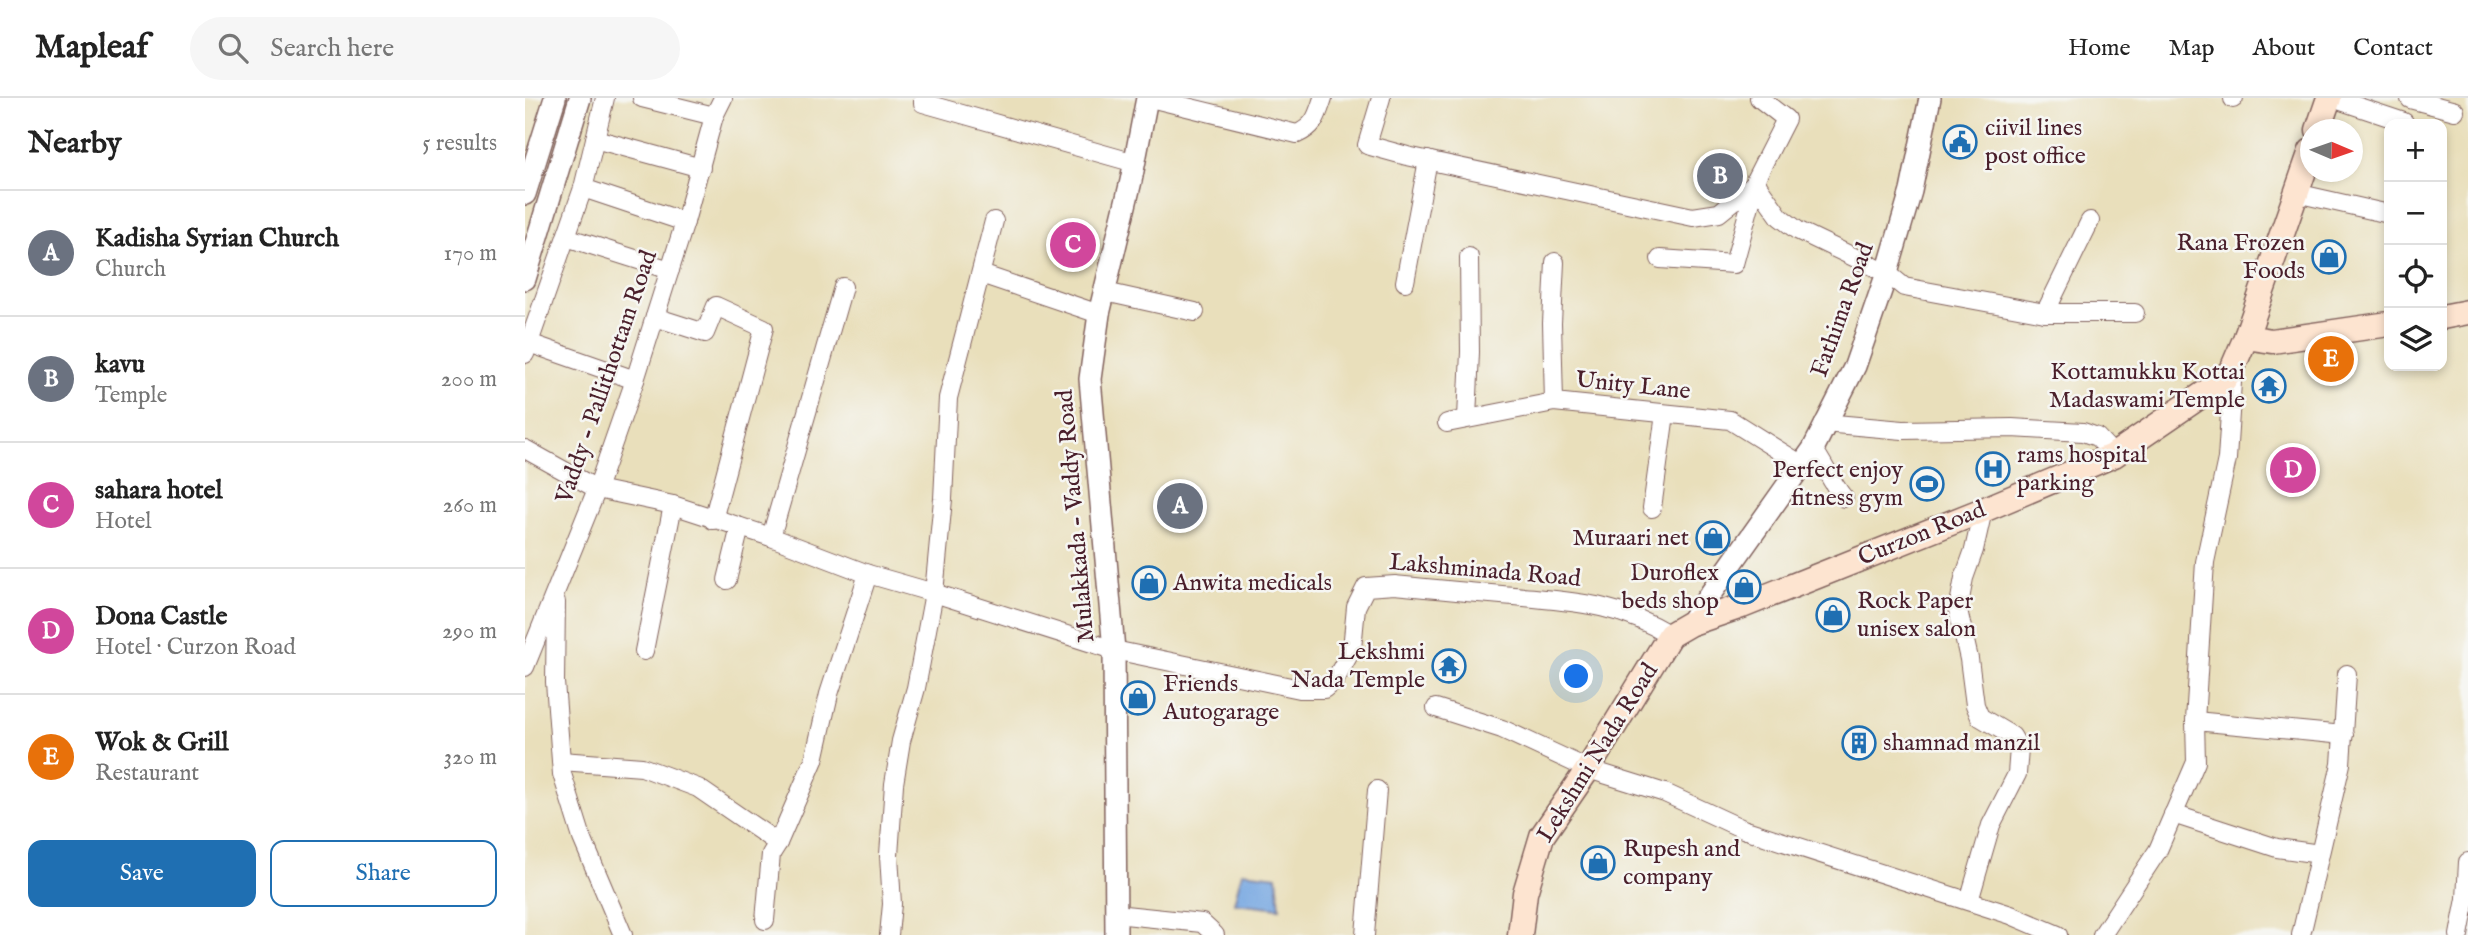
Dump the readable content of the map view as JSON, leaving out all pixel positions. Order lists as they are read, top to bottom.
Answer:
{
  "streets": {
    "main road": ["Curzon Road", "Lekshmi Nada Road"],
    "street": [
      "Fathima Road",
      "Vaddy - Pallithottam Road",
      "Unity Lane",
      "Mulakkada - Vaddy Road",
      "Lakshminada Road"
    ]
  },
  "crossings": [
    ["Fathima Road", "Unity Lane"],
    ["Fathima Road", "Curzon Road"],
    ["Fathima Road", "Lakshminada Road"],
    ["Fathima Road", "Lekshmi Nada Road"],
    ["Mulakkada - Vaddy Road", "Lakshminada Road"],
    ["Curzon Road", "Lakshminada Road"],
    ["Curzon Road", "Lekshmi Nada Road"],
    ["Lakshminada Road", "Lekshmi Nada Road"]
  ],
  "places": {
    "public building": ["ciivil lines post office"],
    "shop": [
      "Rana Frozen Foods",
      "Muraari net",
      "Anwita medicals",
      "Duroflex beds shop",
      "Rock Paper unisex salon",
      "Friends Autogarage",
      "Rupesh and company"
    ],
    "temple": ["Kottamukku Kottai Madaswami Temple", "Lekshmi Nada Temple"],
    "hospital": ["rams hospital parking"],
    "sports": ["Perfect enjoy fitness gym"],
    "building": ["shamnad manzil"]
  },
  "north": "right",
  "page": {
    "header": "Mapleaf",
    "search": "Search here",
    "nav": [
      "Home",
      "Map",
      "About",
      "Contact"
    ],
    "heading": ["Nearby", "5 results"],
    "map_buttons": ["+", "−"],
    "pins": [
      "B",
      "C",
      "E",
      "D",
      "A"
    ],
    "list": [
      {
        "mark": "A",
        "name": "Kadisha Syrian Church",
        "note": "Church",
        "value": "170 m"
      },
      {
        "mark": "B",
        "name": "kavu",
        "note": "Temple",
        "value": "200 m"
      },
      {
        "mark": "C",
        "name": "sahara hotel",
        "note": "Hotel",
        "value": "260 m"
      },
      {
        "mark": "D",
        "name": "Dona Castle",
        "note": "Hotel · Curzon Road",
        "value": "290 m"
      },
      {
        "mark": "E",
        "name": "Wok & Grill",
        "note": "Restaurant",
        "value": "320 m"
      }
    ],
    "buttons": ["Save", "Share"]
  }
}
